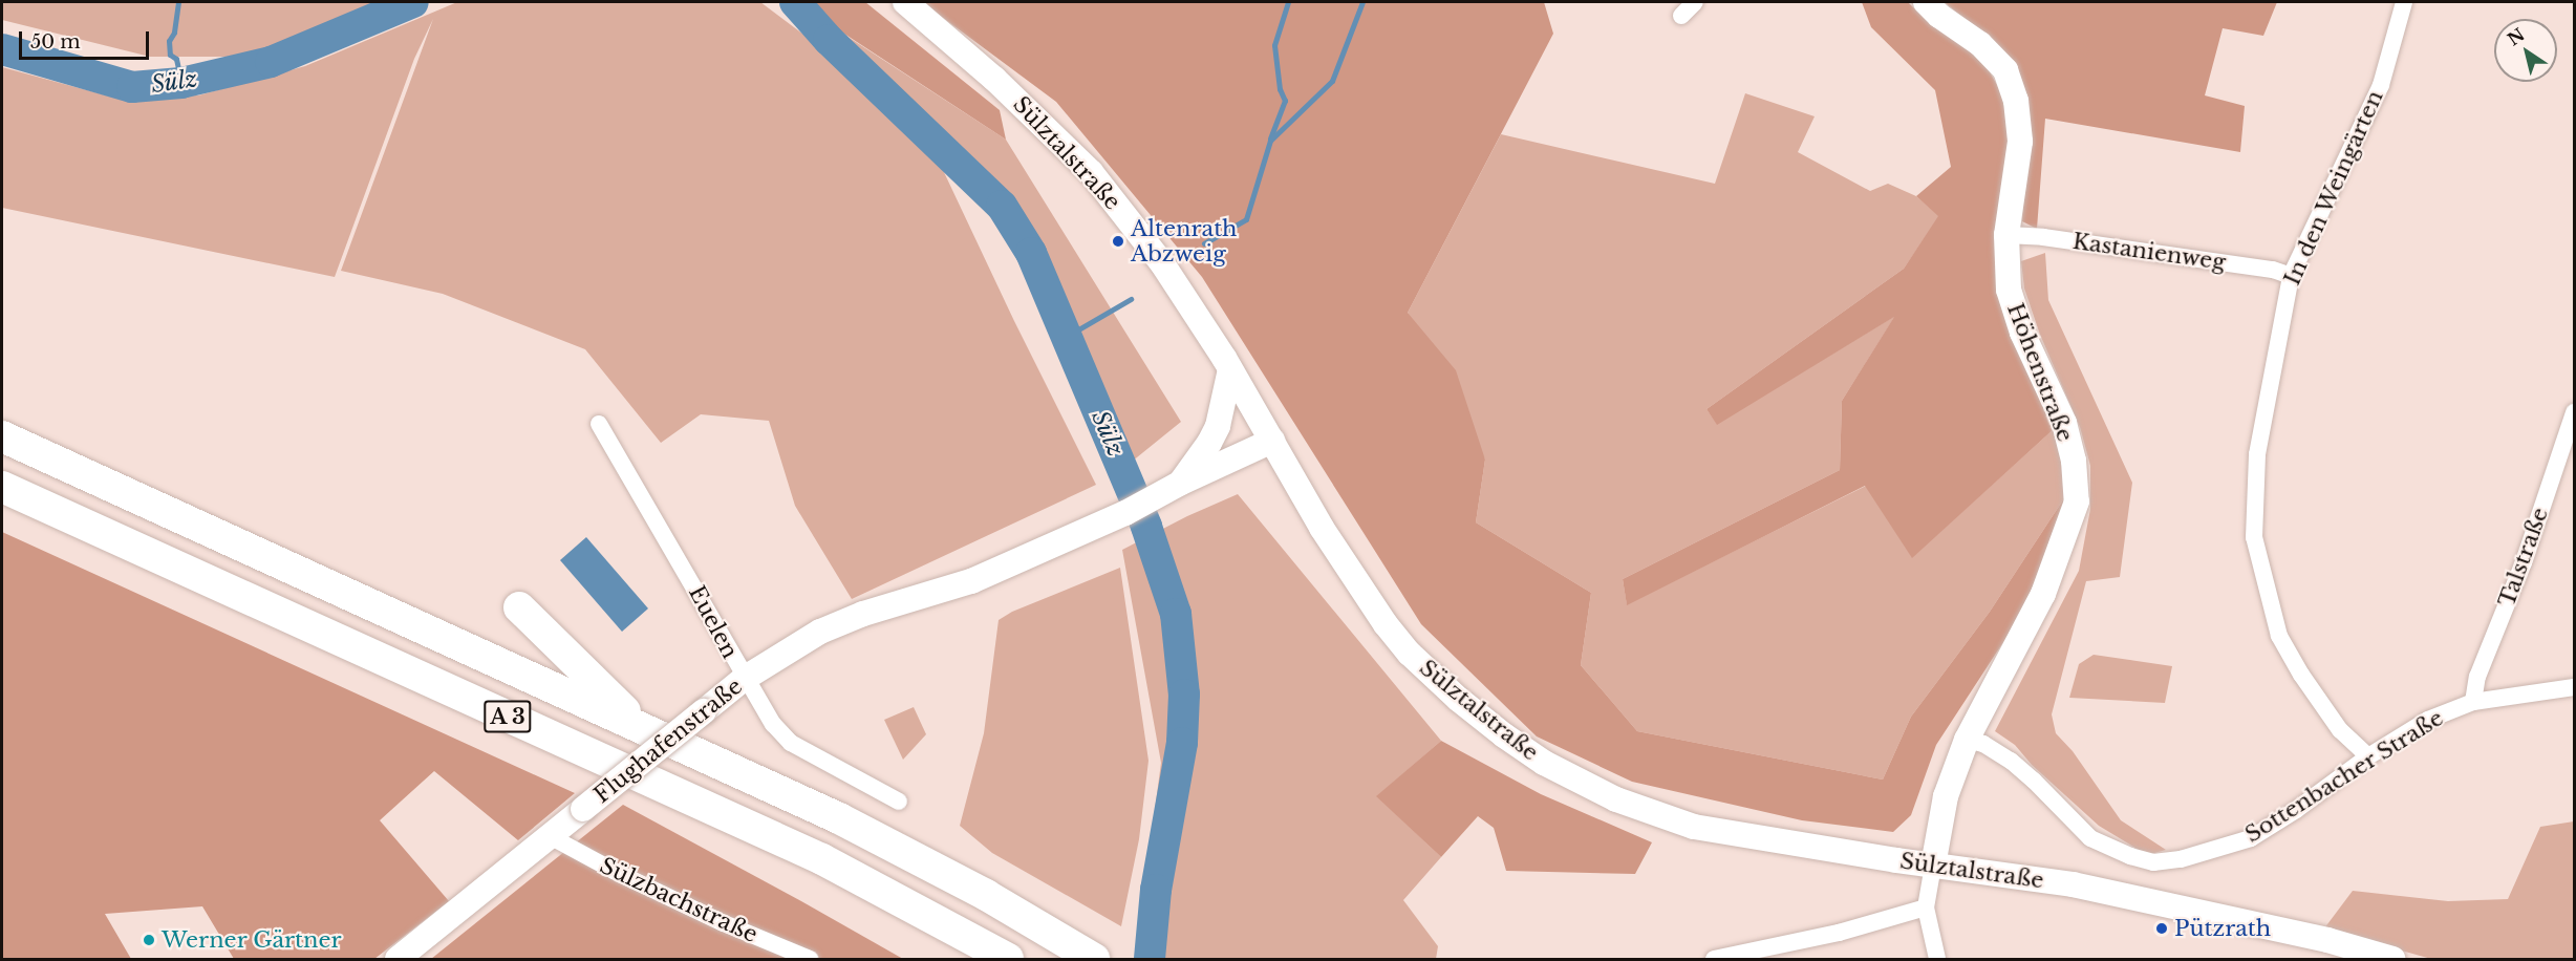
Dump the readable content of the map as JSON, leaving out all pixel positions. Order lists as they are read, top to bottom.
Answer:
{
  "streets": {
    "highway": ["A 3"],
    "main road": ["Sülztalstraße", "Höhenstraße", "Flughafenstraße"],
    "street": [
      "In den Weingärten",
      "Kastanienweg",
      "Talstraße",
      "Euelen",
      "Sottenbacher Straße",
      "Sülzbachstraße"
    ]
  },
  "crossings": [
    ["Sülztalstraße", "Höhenstraße"],
    ["In den Weingärten", "Kastanienweg"],
    ["In den Weingärten", "Sottenbacher Straße"],
    ["Kastanienweg", "Höhenstraße"],
    ["Höhenstraße", "Sottenbacher Straße"],
    ["Talstraße", "Sottenbacher Straße"],
    ["Euelen", "Flughafenstraße"],
    ["Flughafenstraße", "Sülzbachstraße"]
  ],
  "water": ["Sülz"],
  "places": ["Altenrath Abzweig", "Pützrath", "Werner Gärtner"],
  "scale_bar": "50 m",
  "north": "top left"
}
